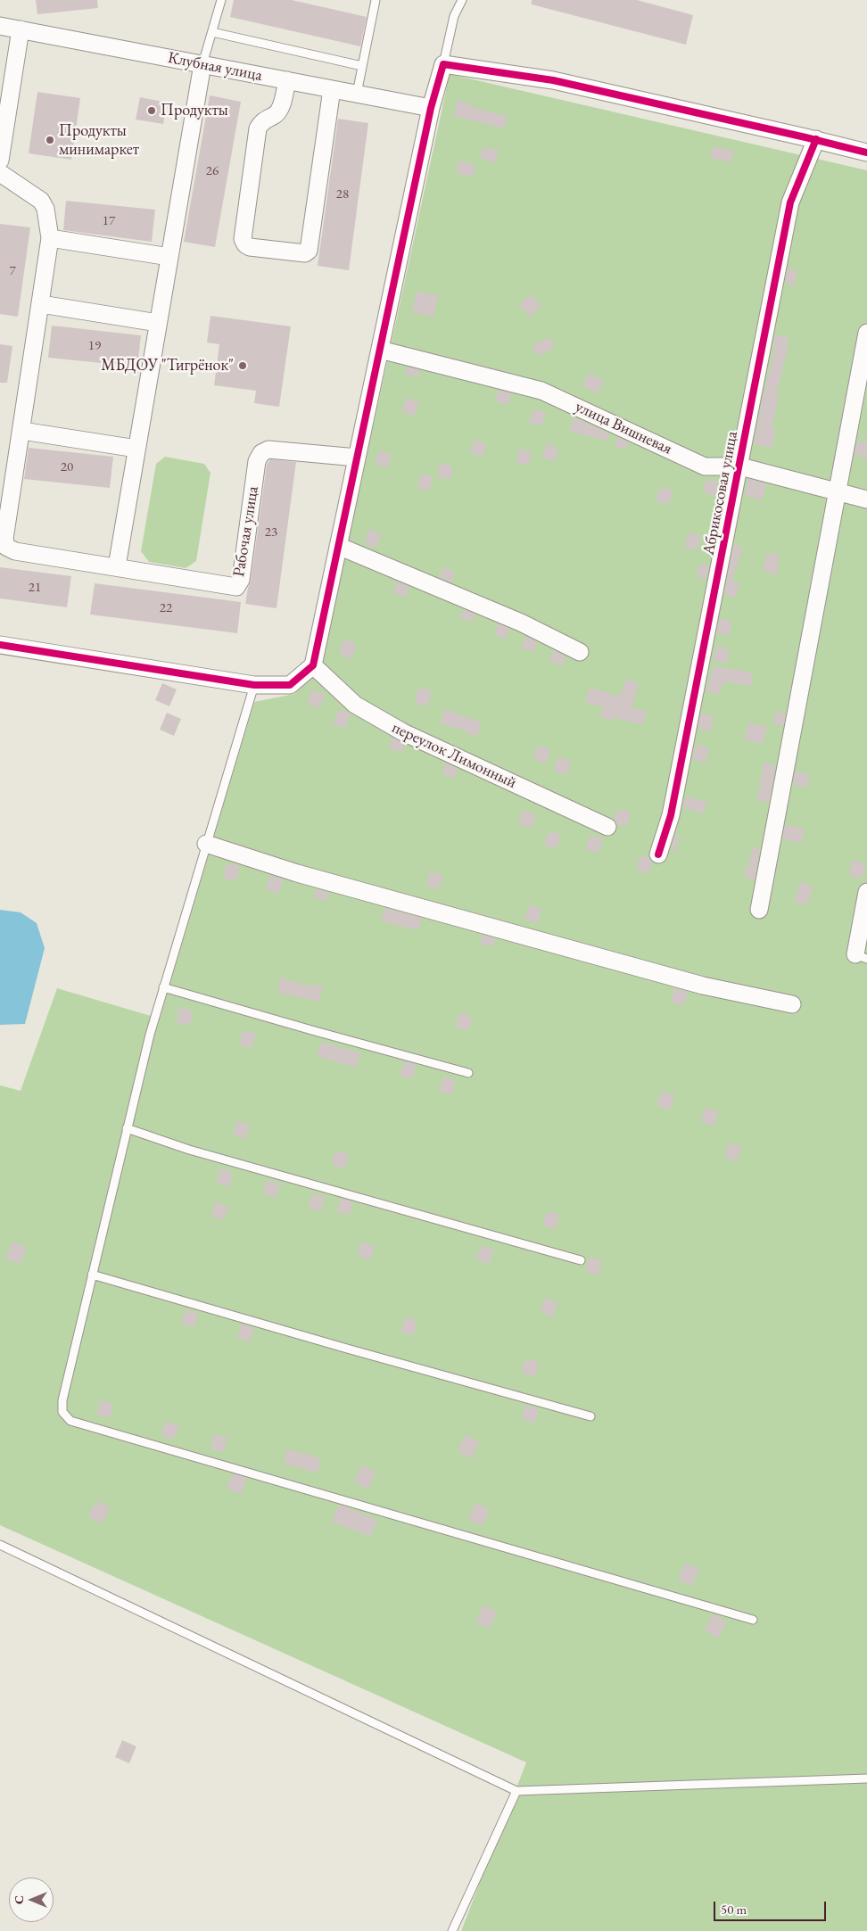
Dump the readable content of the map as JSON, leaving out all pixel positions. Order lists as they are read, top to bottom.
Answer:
{
  "streets": {
    "street": [
      "Клубная улица",
      "улица Вишневая",
      "Абрикосовая улица",
      "Рабочая улица",
      "переулок Лимонный"
    ]
  },
  "crossings": [
    ["улица Вишневая", "Абрикосовая улица"]
  ],
  "places": ["Продукты", "Продукты минимаркет", "МБДОУ \"Тигрёнок\""],
  "house_numbers": [
    "26",
    "28",
    "17",
    "7",
    "19",
    "20",
    "23",
    "21",
    "22"
  ],
  "scale_bar": "50 m",
  "north": "left"
}
